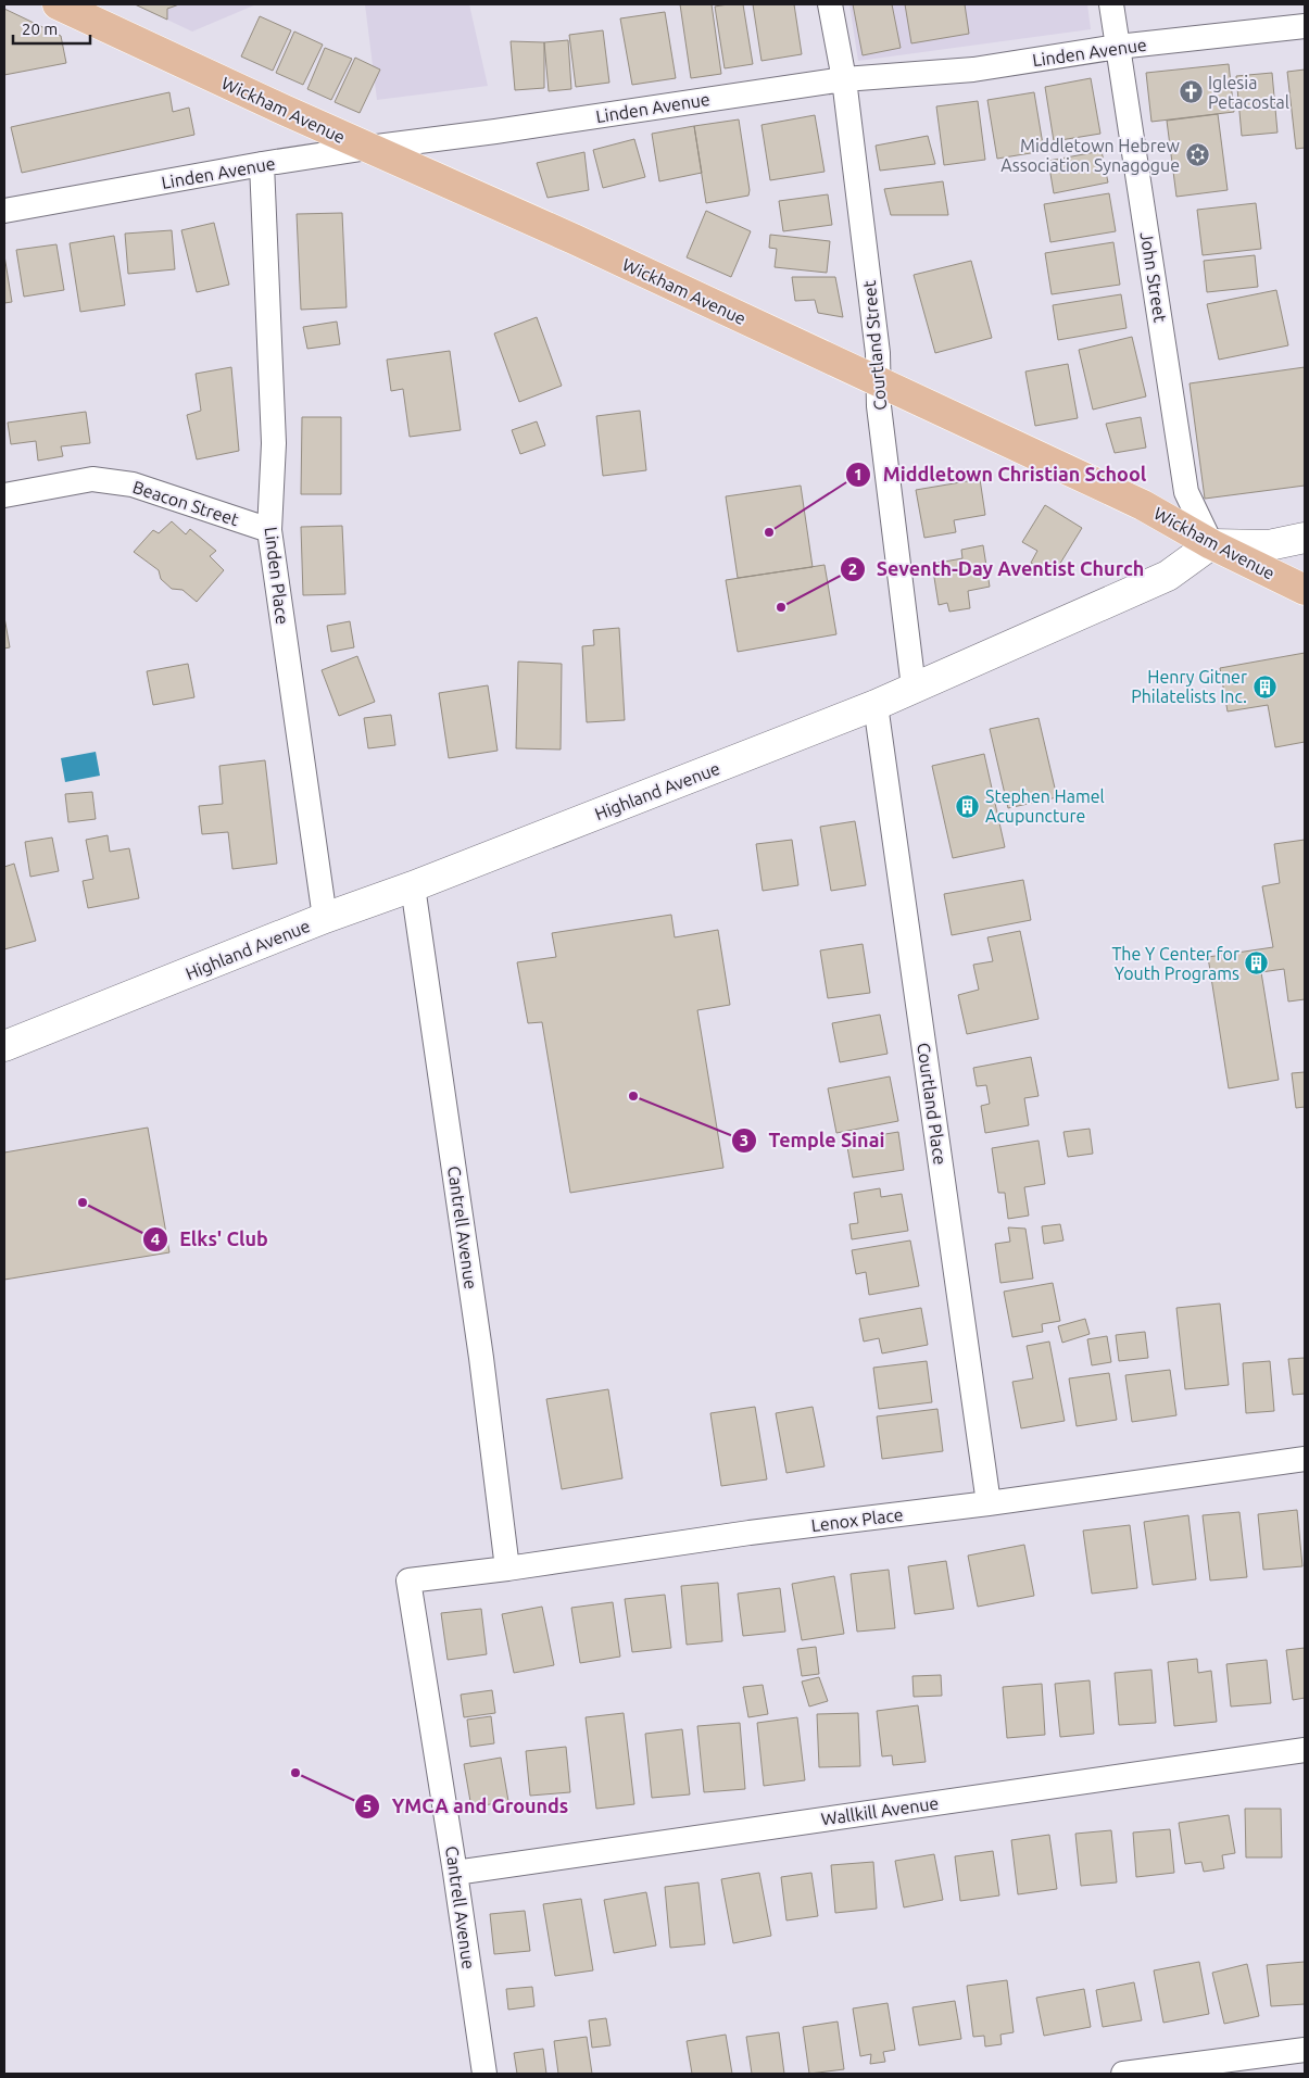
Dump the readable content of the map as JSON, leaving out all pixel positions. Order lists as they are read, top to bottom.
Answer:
{
  "streets": {
    "main road": ["Wickham Avenue"],
    "street": [
      "Linden Avenue",
      "John Street",
      "Courtland Street",
      "Beacon Street",
      "Linden Place",
      "Highland Avenue",
      "Courtland Place",
      "Cantrell Avenue",
      "Lenox Place",
      "Wallkill Avenue"
    ]
  },
  "crossings": [
    ["Linden Avenue", "Wickham Avenue"],
    ["Linden Avenue", "John Street"],
    ["Linden Avenue", "Courtland Street"],
    ["Linden Avenue", "Linden Place"],
    ["Wickham Avenue", "John Street"],
    ["Wickham Avenue", "Courtland Street"],
    ["Wickham Avenue", "Highland Avenue"],
    ["John Street", "Highland Avenue"],
    ["Courtland Street", "Highland Avenue"],
    ["Beacon Street", "Linden Place"],
    ["Linden Place", "Highland Avenue"],
    ["Highland Avenue", "Courtland Place"],
    ["Highland Avenue", "Cantrell Avenue"],
    ["Courtland Place", "Lenox Place"],
    ["Cantrell Avenue", "Lenox Place"],
    ["Cantrell Avenue", "Wallkill Avenue"]
  ],
  "places": {
    "church": ["Iglesia Petacostal"],
    "synagogue": ["Middletown Hebrew Association Synagogue"],
    "other": [
      "Middletown Christian School",
      "Seventh-Day Aventist Church",
      "Temple Sinai",
      "Elks' Club",
      "YMCA and Grounds"
    ],
    "building": ["Henry Gitner Philatelists Inc.", "Stephen Hamel Acupuncture", "The Y Center for Youth Programs"]
  },
  "scale_bar": "20 m"
}
